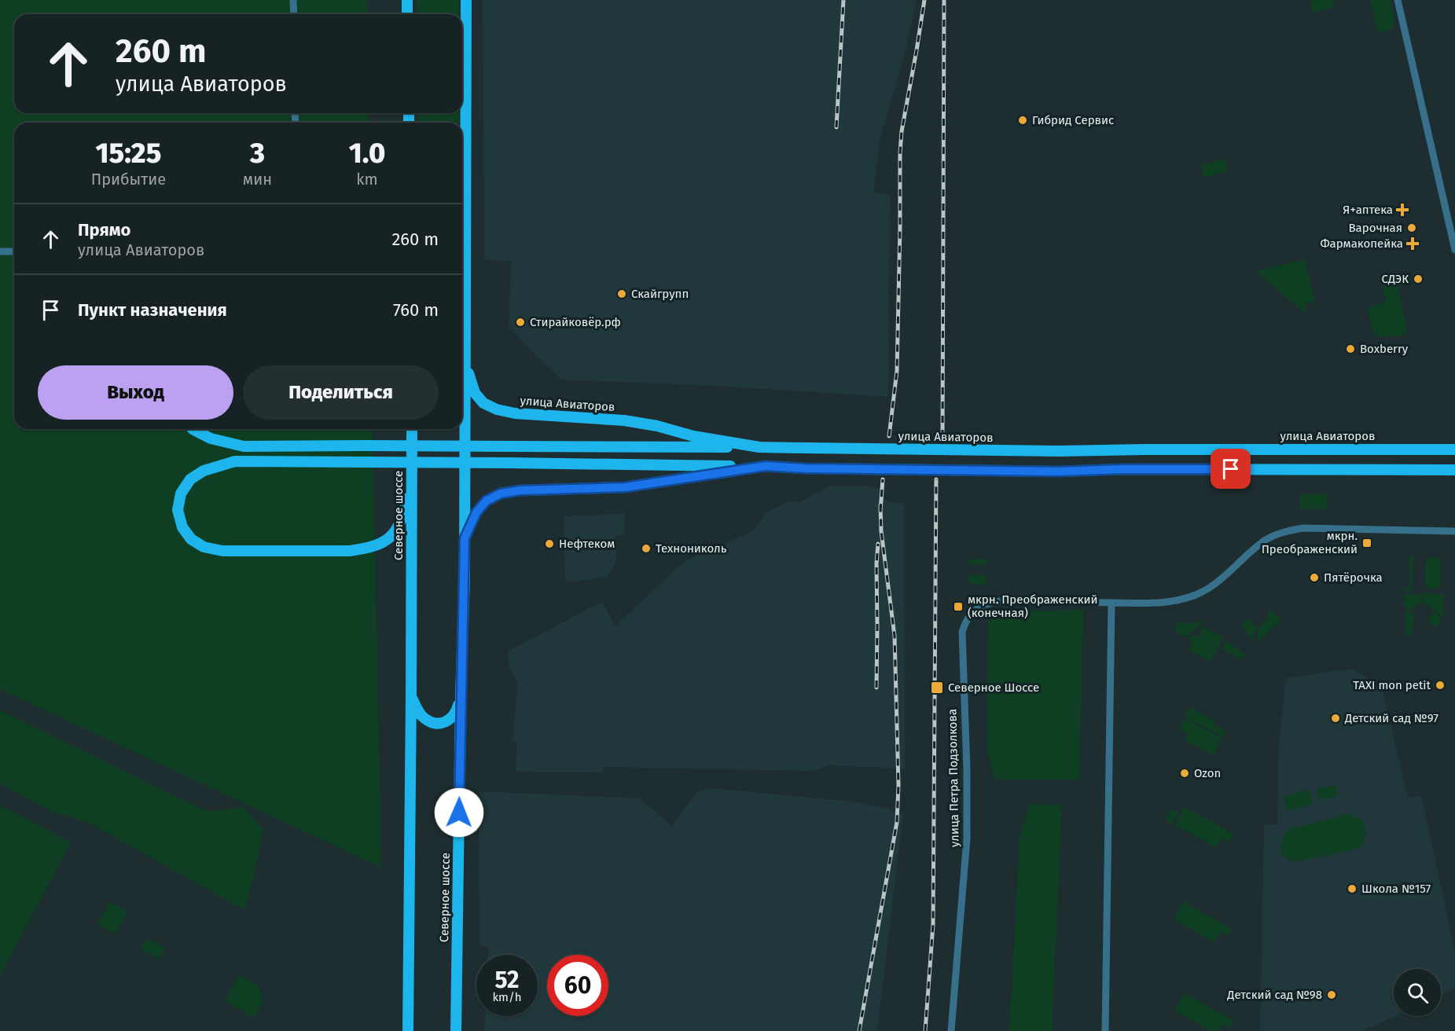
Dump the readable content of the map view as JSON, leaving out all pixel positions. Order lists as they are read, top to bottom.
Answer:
{
  "streets": {
    "main road": ["улица Авиаторов", "Северное шоссе"],
    "street": ["улица Петра Подзолкова"]
  },
  "crossings": [
    ["улица Авиаторов", "Северное шоссе"]
  ],
  "places": {
    "other": [
      "Гибрид Сервис",
      "Варочная",
      "СДЭК",
      "Скайгрупп",
      "Стирайковёр.рф",
      "Boxberry",
      "Нефтеком",
      "Технониколь",
      "Пятёрочка",
      "TAXI mon petit",
      "Детский сад №97",
      "Ozon",
      "Школа №157",
      "Детский сад №98"
    ],
    "health": ["Я+аптека", "Фармакопейка"],
    "transit": ["мкрн. Преображенский", "мкрн. Преображенский (конечная)", "Северное Шоссе"]
  },
  "page": {
    "turn": ["260 m", "улица Авиаторов"],
    "eta": [
      "15:25",
      "Прибытие",
      "3",
      "мин",
      "1.0",
      "km"
    ],
    "list": [
      {
        "name": "Прямо",
        "note": "улица Авиаторов",
        "value": "260 m"
      },
      {
        "name": "Пункт назначения",
        "value": "760 m"
      }
    ],
    "buttons": ["Выход", "Поделиться"],
    "speed": "52 km/h",
    "limit": "60"
  }
}
